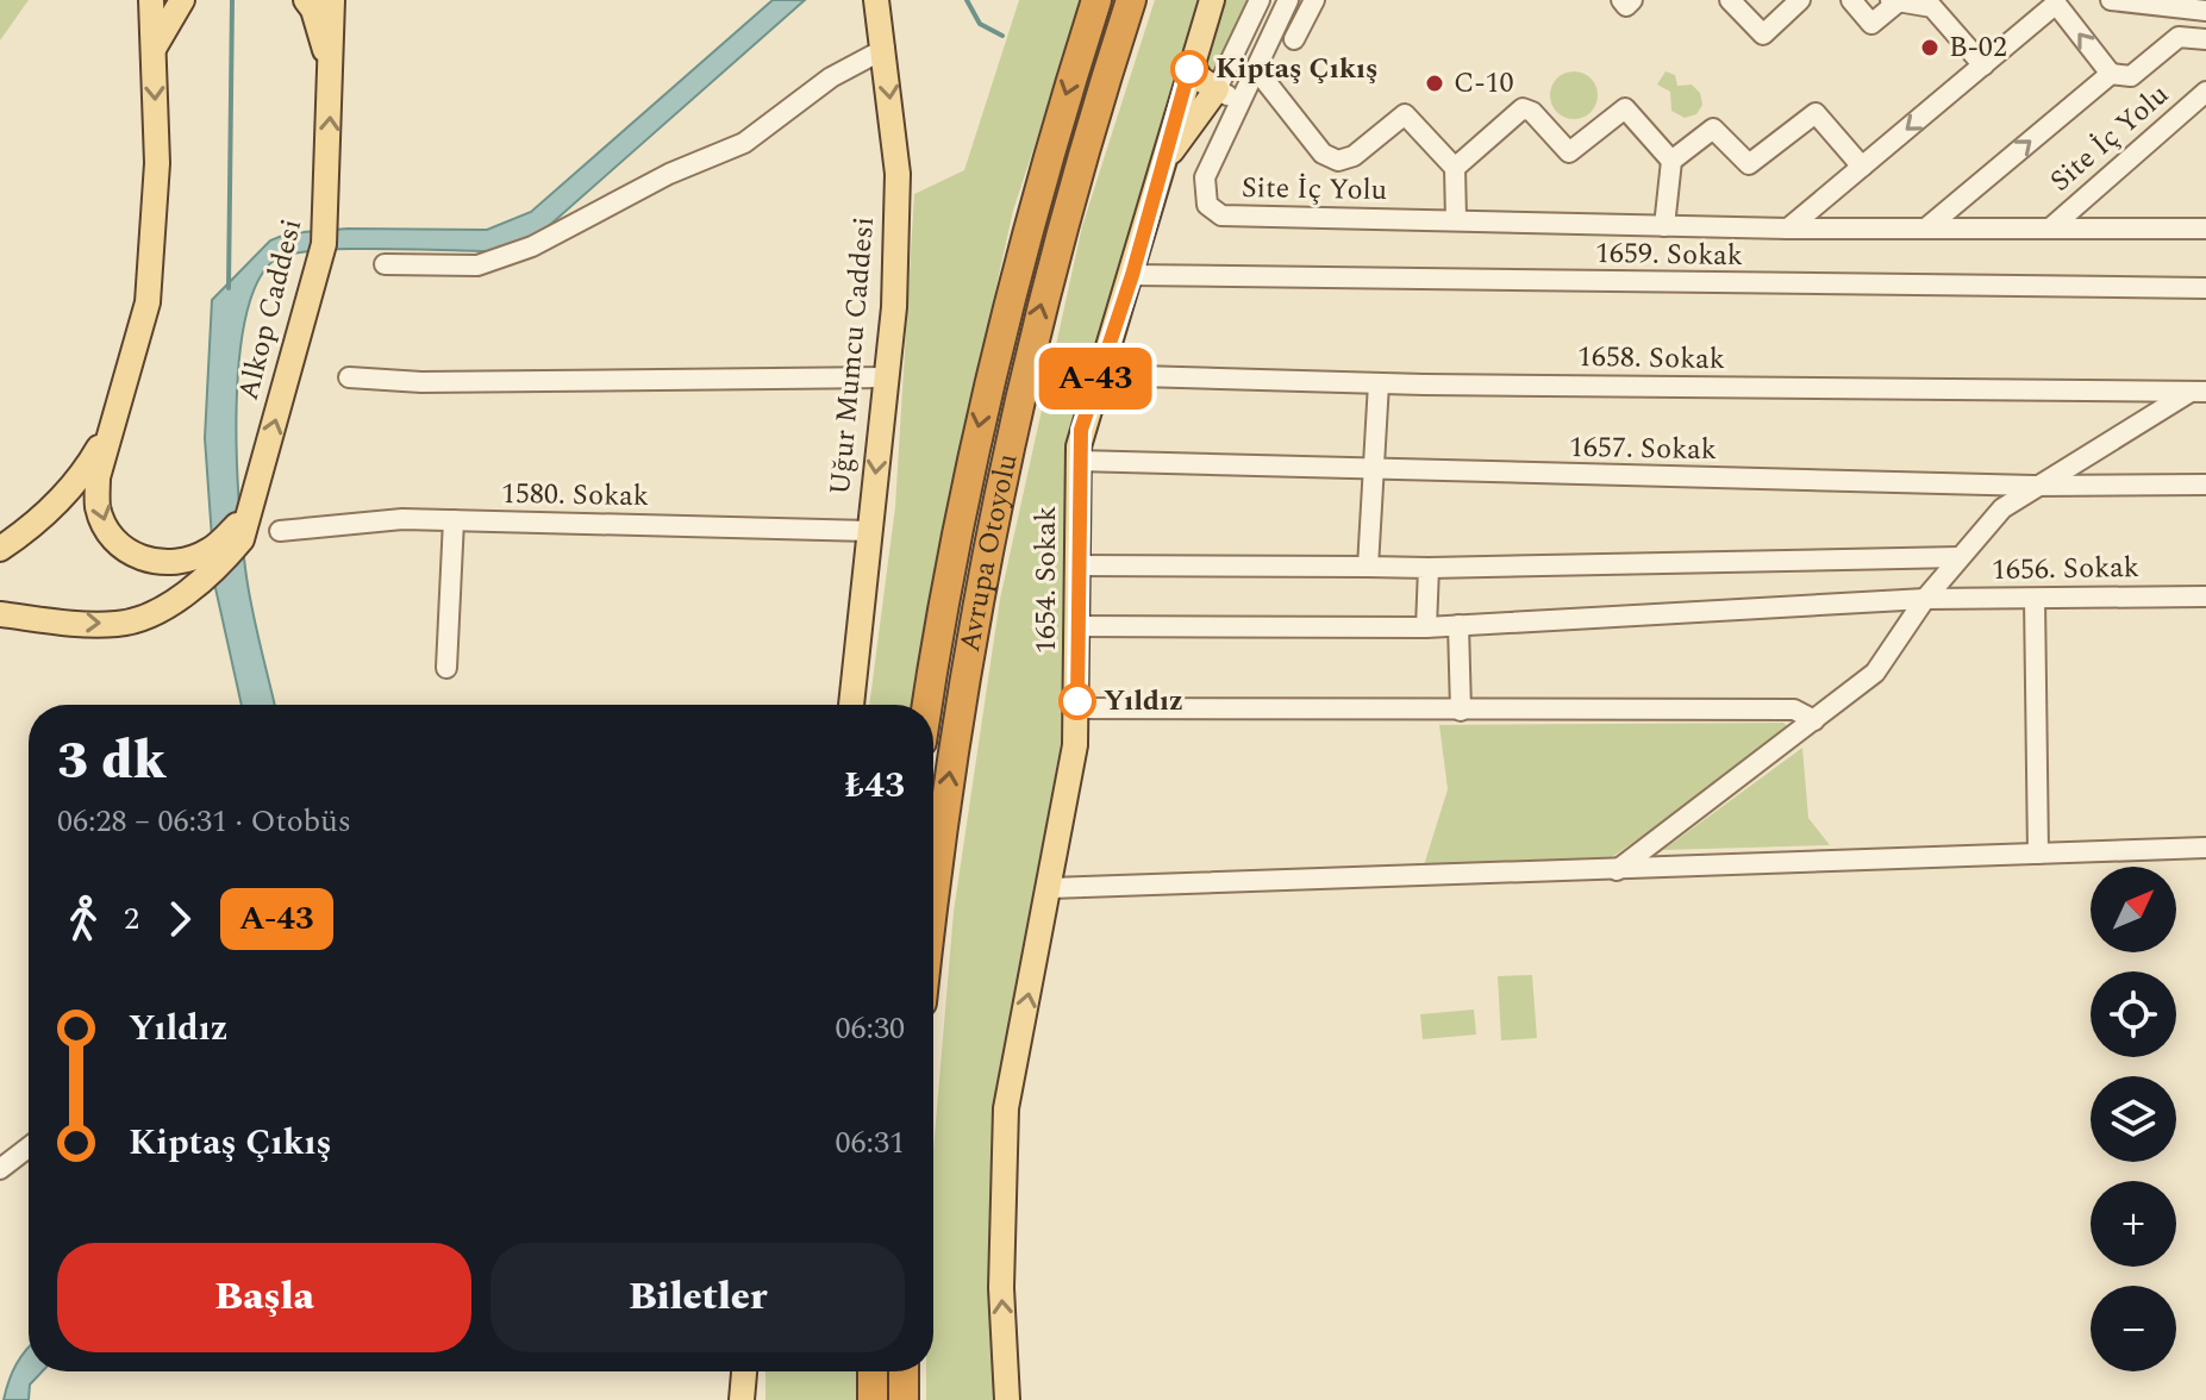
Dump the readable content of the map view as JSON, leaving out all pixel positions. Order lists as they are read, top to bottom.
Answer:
{
  "streets": {
    "highway": ["Avrupa Otoyolu"],
    "main road": ["Alkop Caddesi", "Uğur Mumcu Caddesi", "1654. Sokak"],
    "street": [
      "Site İç Yolu",
      "1659. Sokak",
      "1658. Sokak",
      "1657. Sokak",
      "1580. Sokak",
      "1656. Sokak"
    ]
  },
  "crossings": [
    ["1659. Sokak", "1654. Sokak"],
    ["Uğur Mumcu Caddesi", "1580. Sokak"],
    ["1658. Sokak", "1654. Sokak"],
    ["1657. Sokak", "1654. Sokak"],
    ["1656. Sokak", "1654. Sokak"]
  ],
  "one_way": ["Alkop Caddesi", "Uğur Mumcu Caddesi", "1654. Sokak"],
  "places": [
    "B-02",
    "Kiptaş Çıkış",
    "C-10",
    "Yıldız"
  ],
  "lines": ["bus line A-43"],
  "north": "top right",
  "page": {
    "on_map": "A-43",
    "heading": ["3 dk", "06:28 – 06:31 · Otobüs", "₺43"],
    "map_buttons": ["+", "−"],
    "legs": ["2", "A-43"],
    "list": [
      {
        "name": "Yıldız",
        "value": "06:30"
      },
      {
        "name": "Kiptaş Çıkış",
        "value": "06:31"
      }
    ],
    "buttons": ["Başla", "Biletler"]
  }
}
